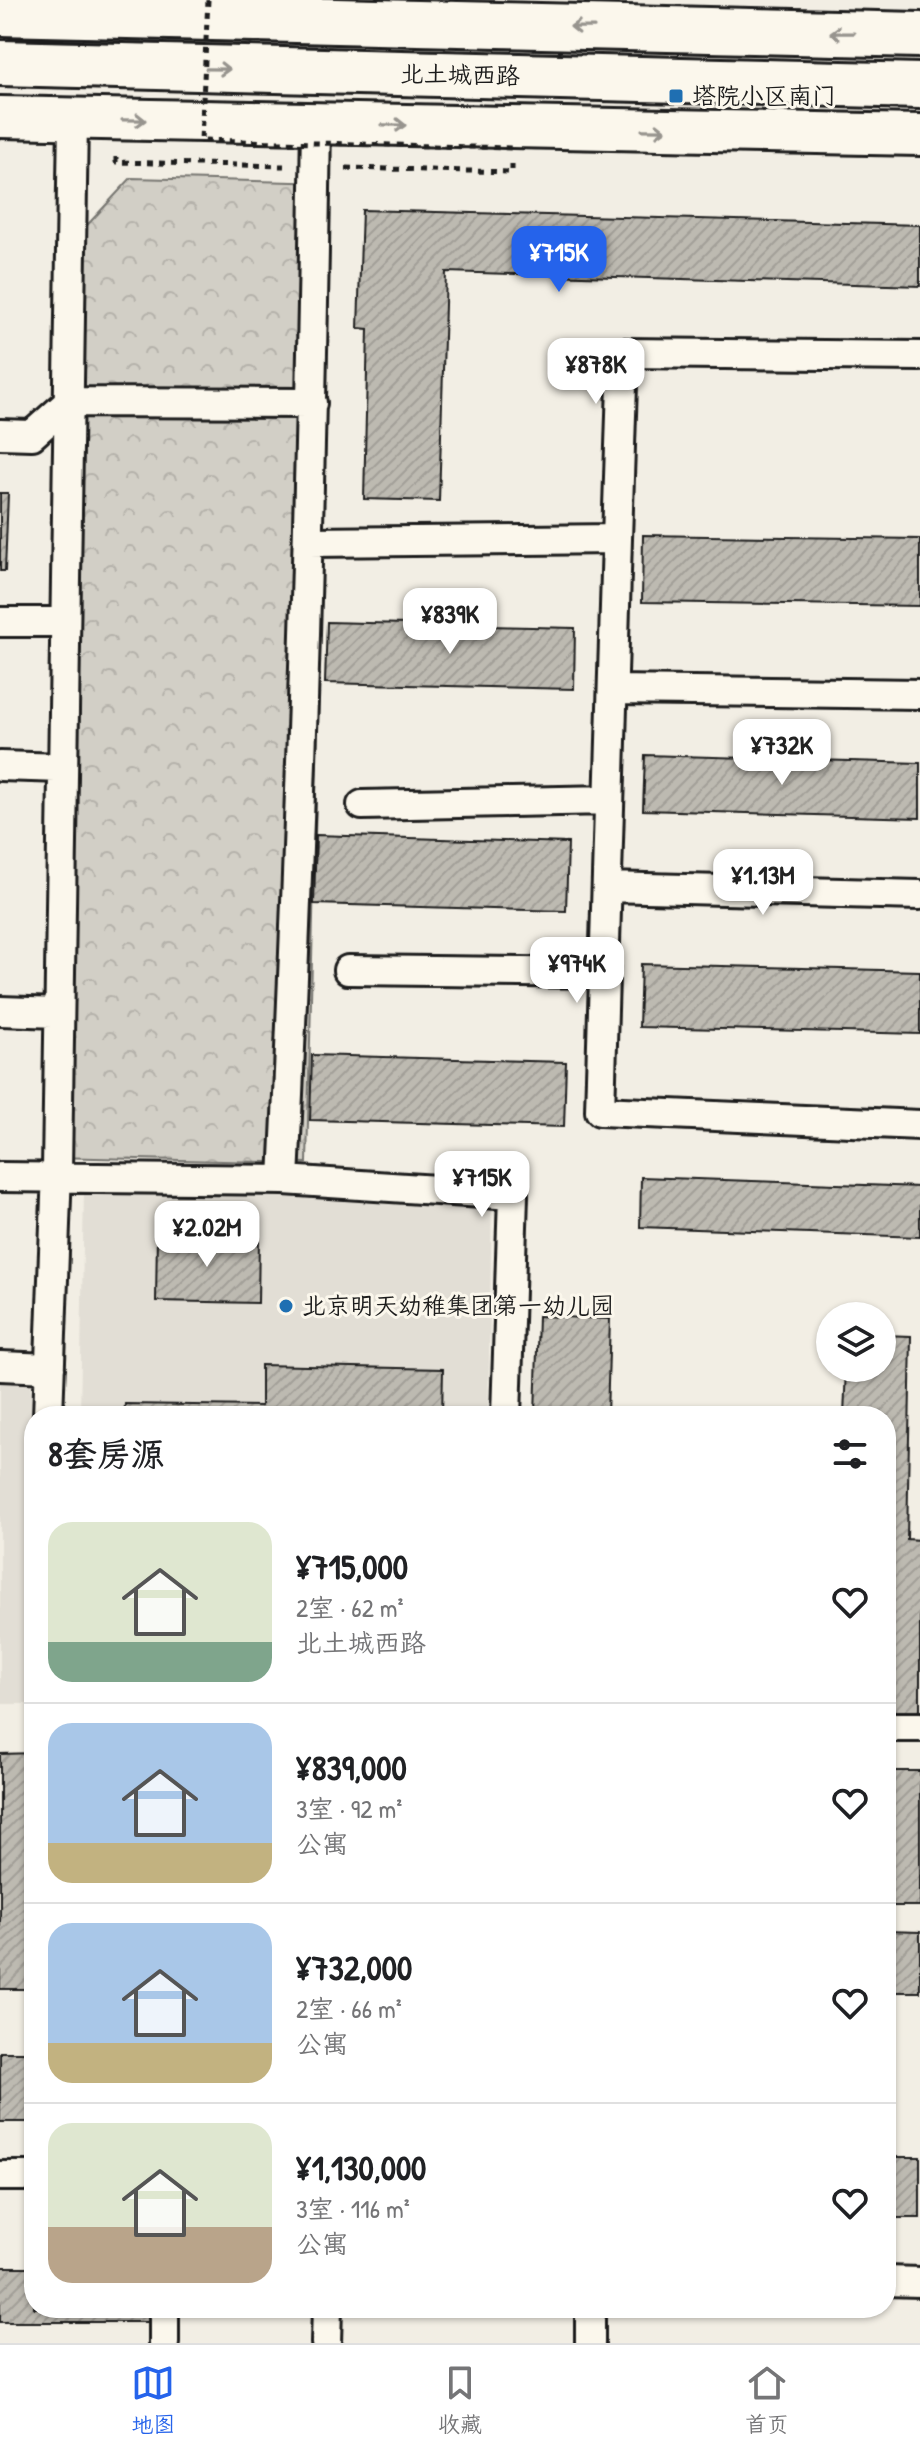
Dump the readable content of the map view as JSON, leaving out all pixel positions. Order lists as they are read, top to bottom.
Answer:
{
  "streets": {
    "main road": ["北土城西路"]
  },
  "places": {
    "transit": ["塔院小区南门"],
    "other": ["北京明天幼稚集团第一幼儿园"]
  },
  "page": {
    "price": [
      "¥715K",
      "¥878K",
      "¥839K",
      "¥732K",
      "¥1.13M",
      "¥974K",
      "¥715K",
      "¥2.02M"
    ],
    "heading": "8套房源",
    "list": [
      {
        "name": "¥715,000",
        "note": "2室 · 62 m² · 北土城西路"
      },
      {
        "name": "¥839,000",
        "note": "3室 · 92 m² · 公寓"
      },
      {
        "name": "¥732,000",
        "note": "2室 · 66 m² · 公寓"
      },
      {
        "name": "¥1,130,000",
        "note": "3室 · 116 m² · 公寓"
      }
    ],
    "tabs": ["地图", "收藏", "首页"]
  }
}
